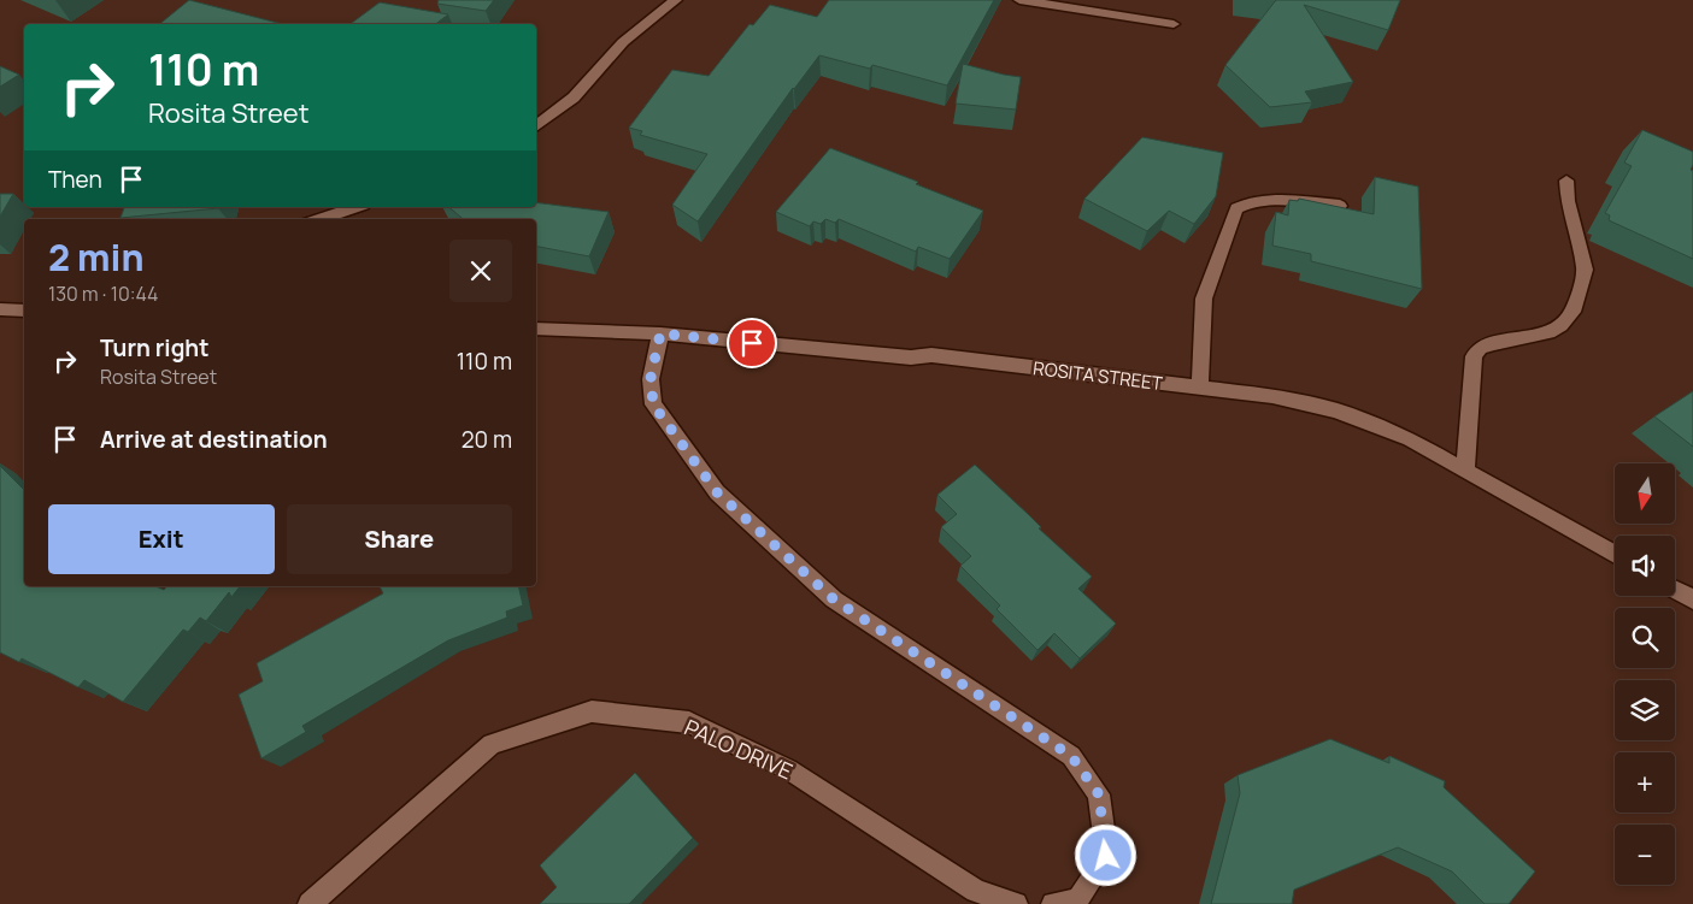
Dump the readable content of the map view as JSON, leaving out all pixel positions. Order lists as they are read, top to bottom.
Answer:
{
  "streets": {
    "street": ["ROSITA STREET", "PALO DRIVE"]
  },
  "north": "bottom",
  "page": {
    "turn": ["110 m", "Rosita Street"],
    "then": "Then",
    "heading": ["2 min", "130 m · 10:44"],
    "list": [
      {
        "name": "Turn right",
        "note": "Rosita Street",
        "value": "110 m"
      },
      {
        "name": "Arrive at destination",
        "value": "20 m"
      }
    ],
    "map_buttons": ["+", "−"],
    "buttons": ["Exit", "Share"]
  }
}
